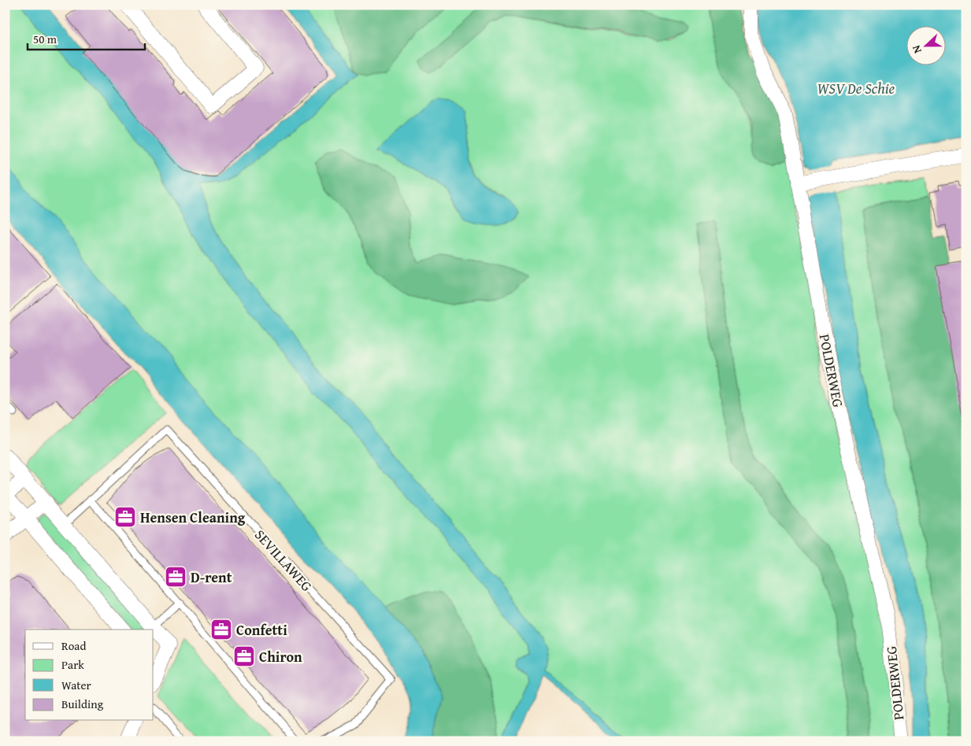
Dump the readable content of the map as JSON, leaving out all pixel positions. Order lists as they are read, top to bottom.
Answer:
{
  "streets": {
    "street": ["POLDERWEG"],
    "lane": ["SEVILLAWEG"]
  },
  "water": ["WSV De Schie"],
  "places": {
    "office": [
      "Hensen Cleaning",
      "D-rent",
      "Confetti",
      "Chiron"
    ]
  },
  "legend": [
    "Road",
    "Park",
    "Water",
    "Building"
  ],
  "scale_bar": "50 m",
  "north": "left"
}
